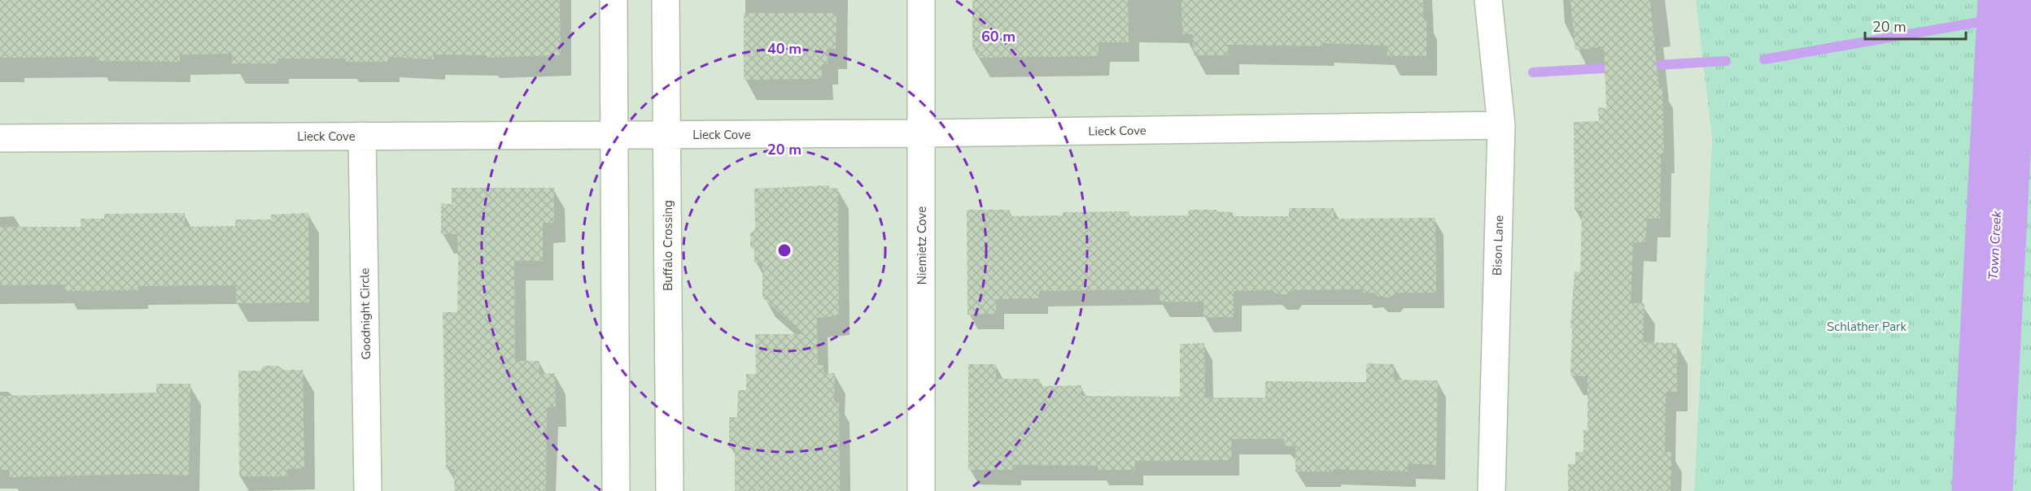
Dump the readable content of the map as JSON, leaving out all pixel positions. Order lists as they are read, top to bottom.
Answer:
{
  "streets": {
    "street": [
      "Lieck Cove",
      "Buffalo Crossing",
      "Niemietz Cove",
      "Bison Lane",
      "Goodnight Circle"
    ]
  },
  "crossings": [
    ["Lieck Cove", "Buffalo Crossing"],
    ["Lieck Cove", "Niemietz Cove"],
    ["Lieck Cove", "Bison Lane"],
    ["Lieck Cove", "Goodnight Circle"]
  ],
  "water": ["Town Creek"],
  "parks": ["Schlather Park"],
  "scale_bar": "20 m",
  "rings": ["60 m", "40 m", "20 m"]
}
